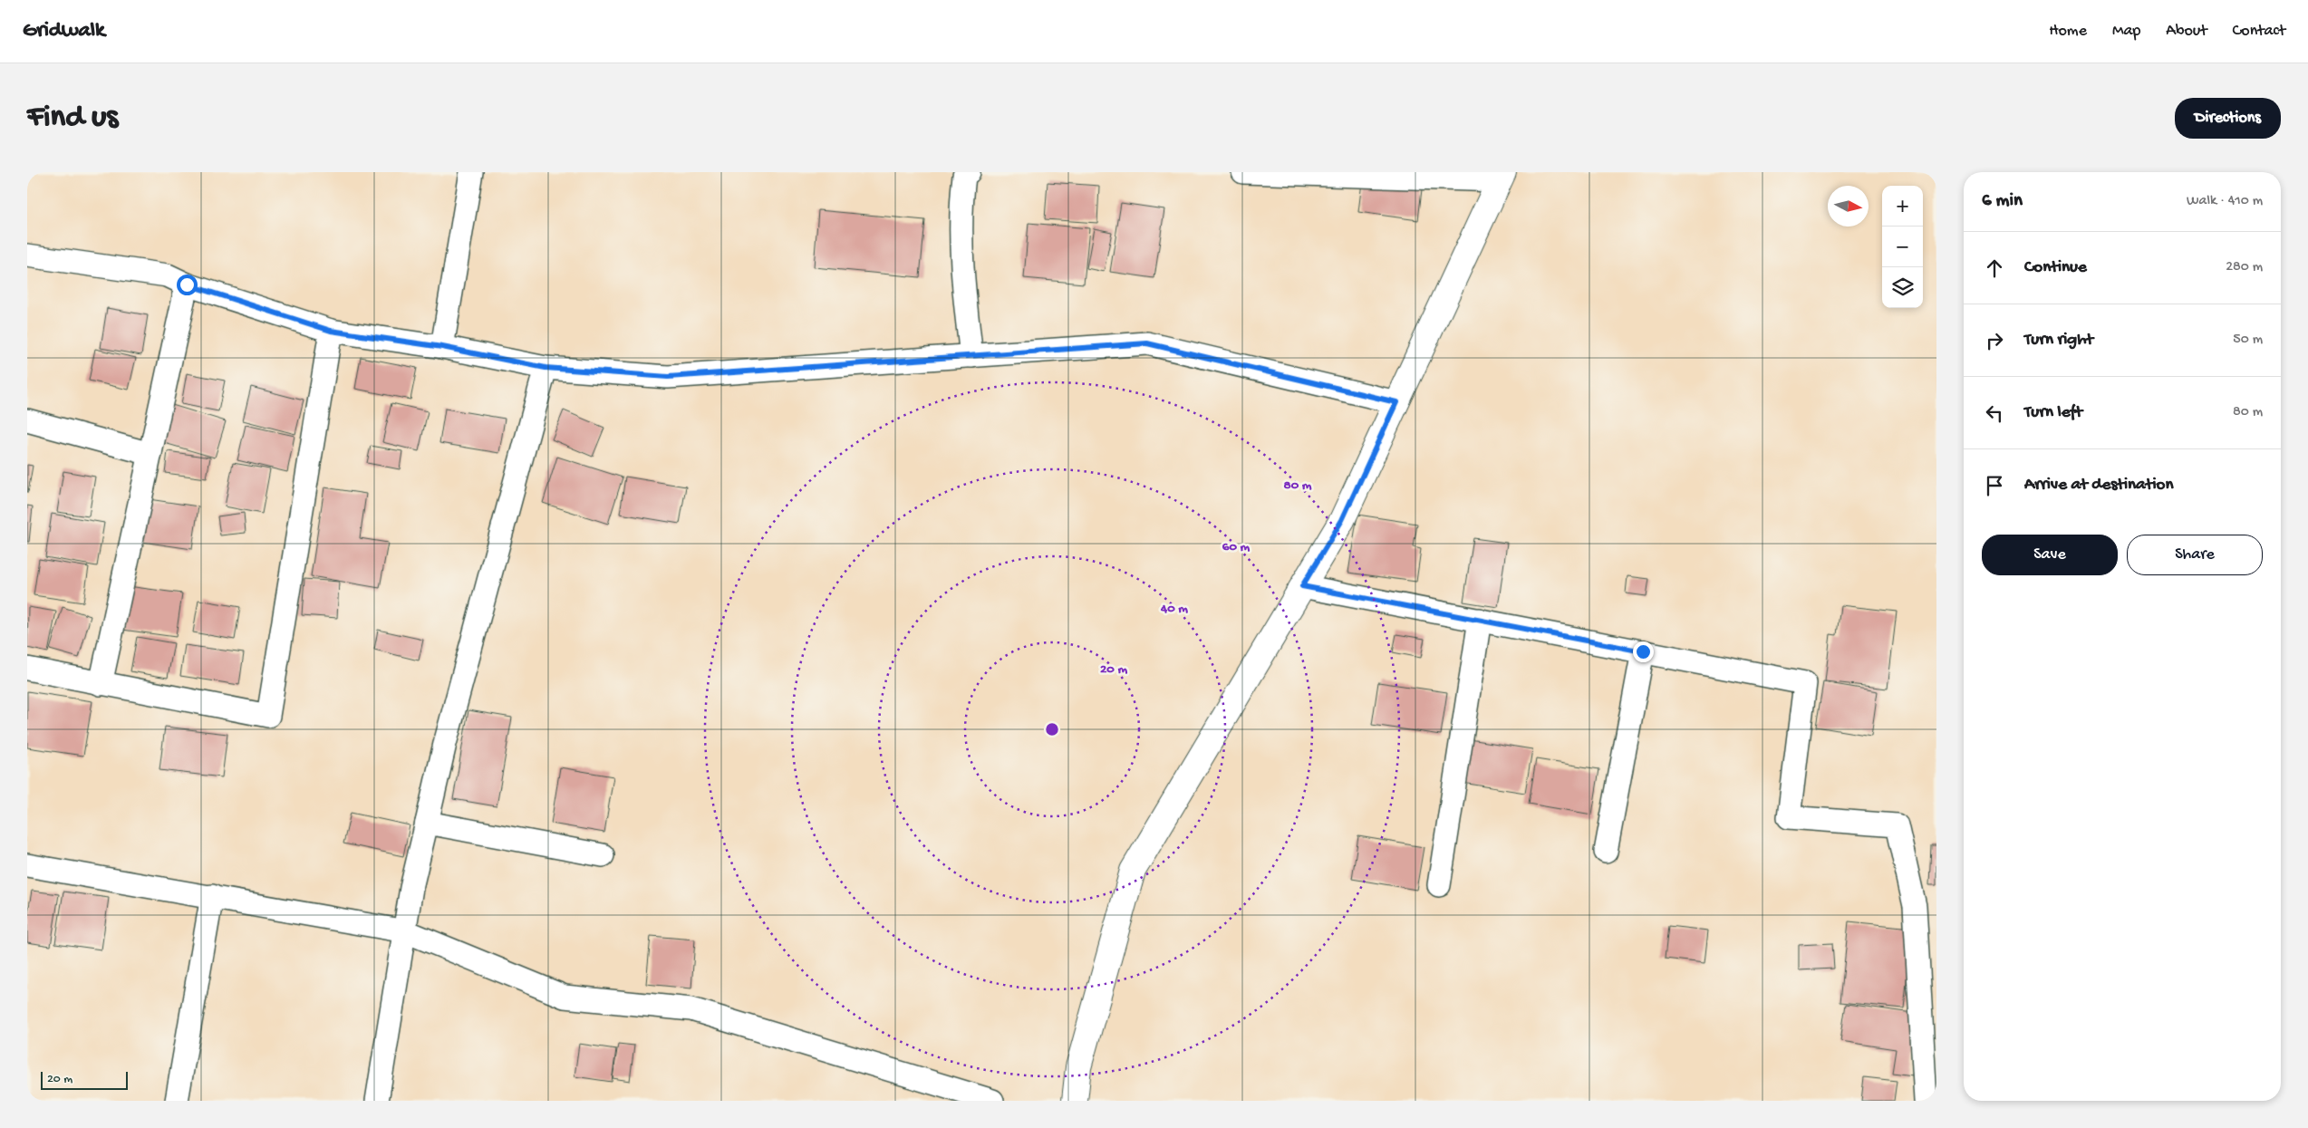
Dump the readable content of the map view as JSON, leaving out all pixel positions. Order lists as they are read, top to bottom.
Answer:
{
  "scale_bar": "20 m",
  "north": "right",
  "page": {
    "header": "Gridwalk",
    "nav": [
      "Home",
      "Map",
      "About",
      "Contact"
    ],
    "buttons": [
      "Directions",
      ["Save", "Share"]
    ],
    "title": "Find us",
    "heading": ["6 min", "Walk · 410 m"],
    "map_buttons": ["+", "−"],
    "list": [
      ["Continue", "280 m"],
      ["Turn right", "50 m"],
      ["Turn left", "80 m"],
      "Arrive at destination"
    ],
    "scale": "20 m"
  },
  "rings": [
    "80 m",
    "60 m",
    "40 m",
    "20 m"
  ]
}
